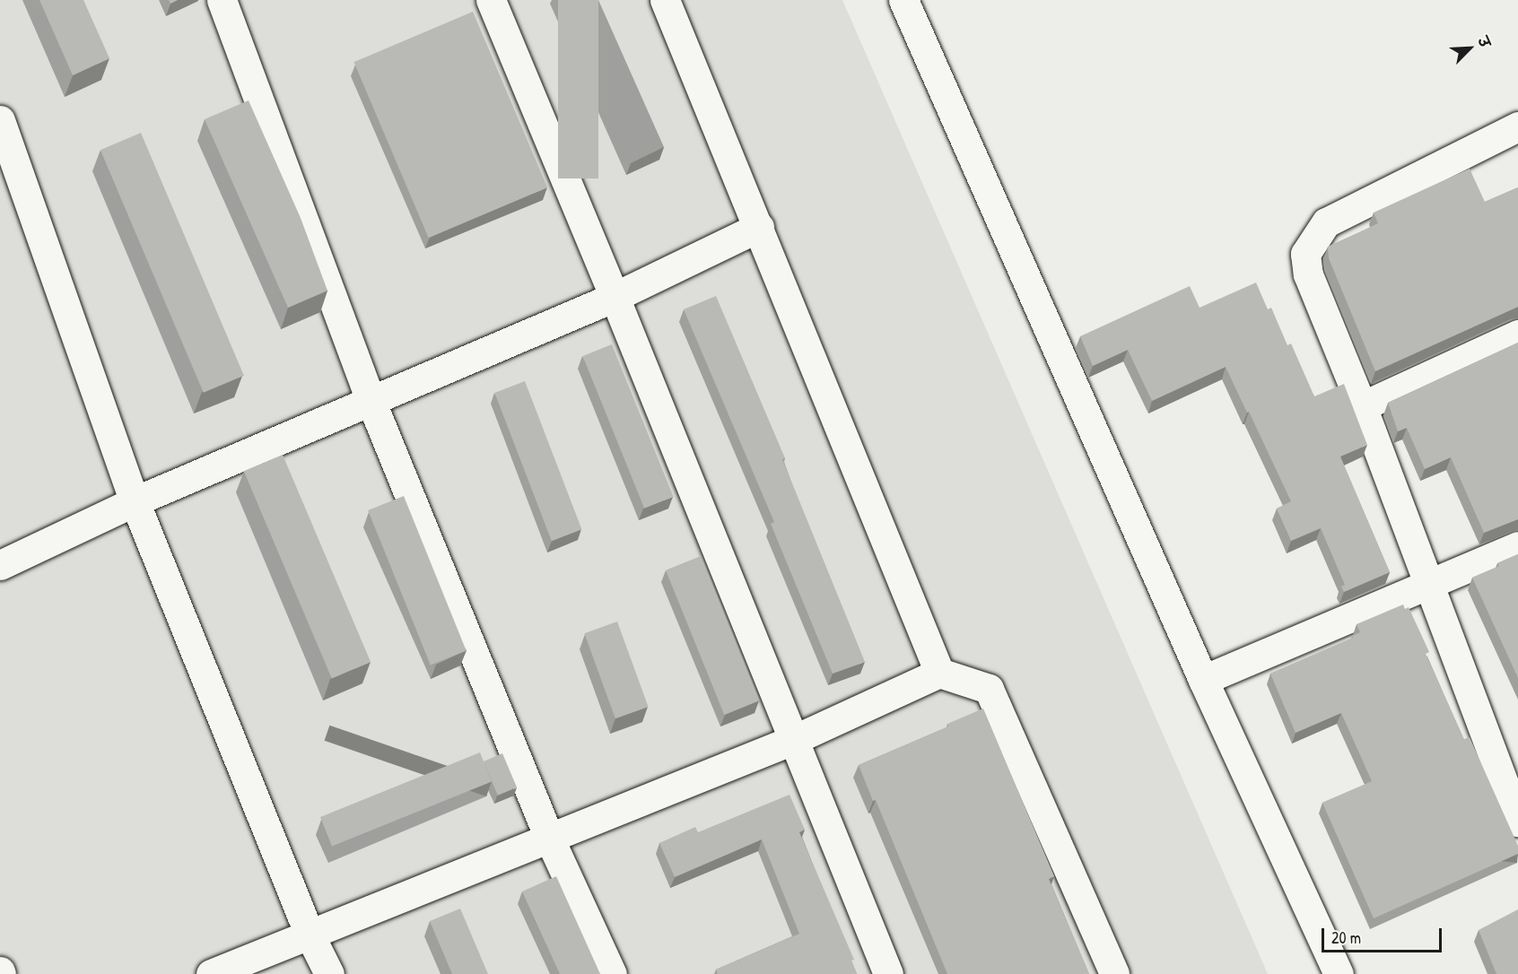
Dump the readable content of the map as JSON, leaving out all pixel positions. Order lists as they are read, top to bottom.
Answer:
{
  "scale_bar": "20 m",
  "north": "top right"
}
